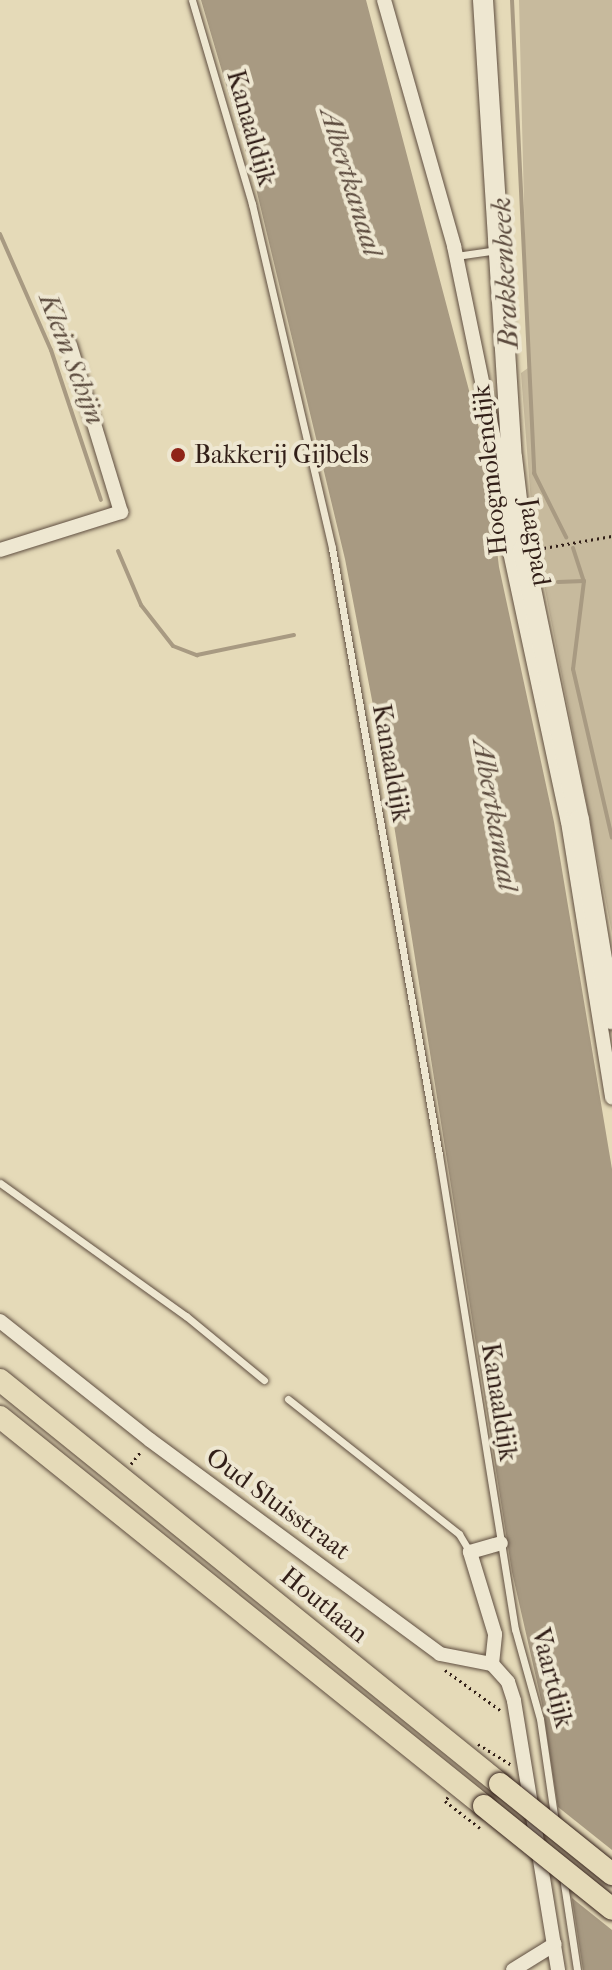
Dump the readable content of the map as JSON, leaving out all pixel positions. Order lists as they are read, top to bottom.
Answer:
{
  "streets": {
    "main road": ["Houtlaan"],
    "street": [
      "Hoogmolendijk",
      "Jaagpad",
      "Oud Sluisstraat",
      "Vaartdijk"
    ],
    "lane": ["Kanaaldijk"]
  },
  "crossings": [
    ["Kanaaldijk", "Vaartdijk"],
    ["Oud Sluisstraat", "Vaartdijk"]
  ],
  "water": ["Albertkanaal", "Brakkenbeek", "Klein Schijn"],
  "places": ["Bakkerij Gijbels"]
}
